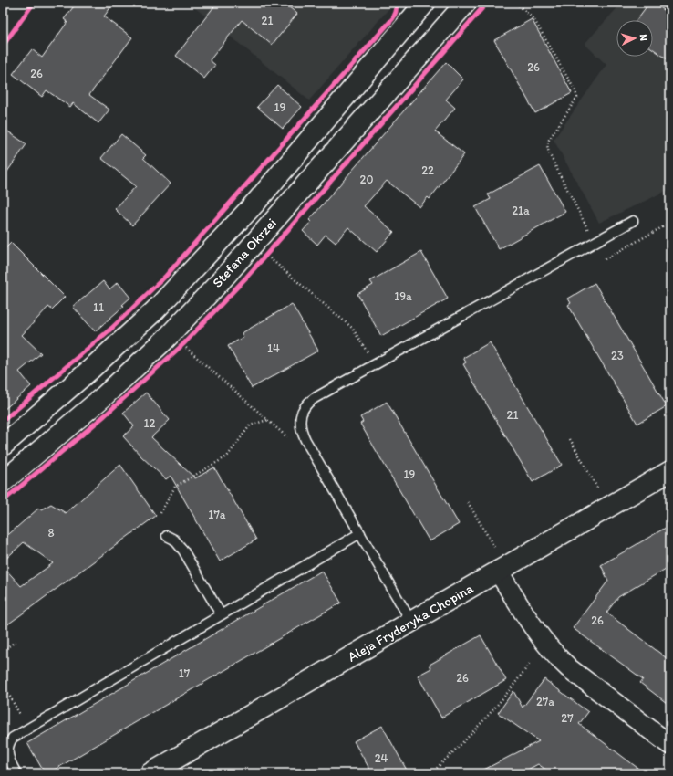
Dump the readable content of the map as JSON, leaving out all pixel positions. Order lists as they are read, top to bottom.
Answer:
{
  "streets": {
    "main road": ["Stefana Okrzei", "Aleja Fryderyka Chopina"]
  },
  "house_numbers": [
    "21",
    "26",
    "26",
    "19",
    "22",
    "20",
    "21a",
    "19a",
    "11",
    "14",
    "23",
    "21",
    "12",
    "19",
    "17a",
    "8",
    "26",
    "17",
    "26",
    "27a",
    "27",
    "24"
  ],
  "north": "right"
}
